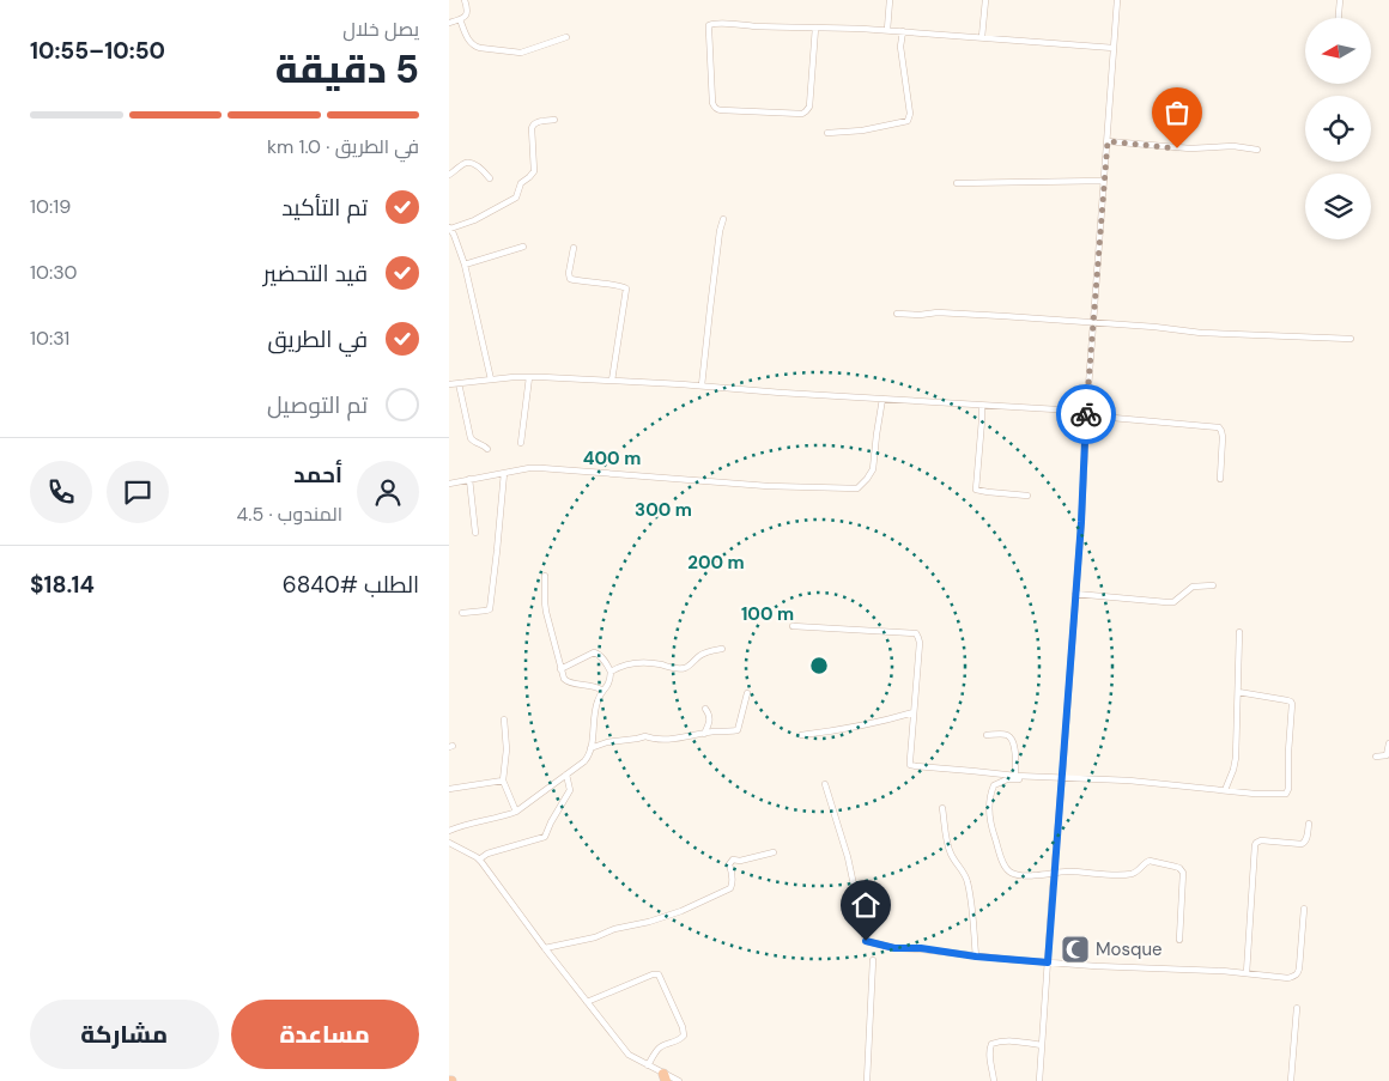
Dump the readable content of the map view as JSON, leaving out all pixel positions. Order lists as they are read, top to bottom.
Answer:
{
  "places": {
    "mosque": ["Mosque"]
  },
  "north": "left",
  "page": {
    "heading": ["5 دقيقة", "يصل خلال", "10:50–10:55"],
    "panel": [
      "أحمد",
      "المندوب · 4.5",
      "الطلب #6840",
      "$18.14"
    ],
    "bar": "في الطريق · 1.0 km",
    "list": [
      ["تم التأكيد", "10:19"],
      ["قيد التحضير", "10:30"],
      ["في الطريق", "10:31"],
      "تم التوصيل"
    ],
    "buttons": ["مساعدة", "مشاركة"]
  },
  "rings": [
    "400 m",
    "300 m",
    "200 m",
    "100 m"
  ]
}
